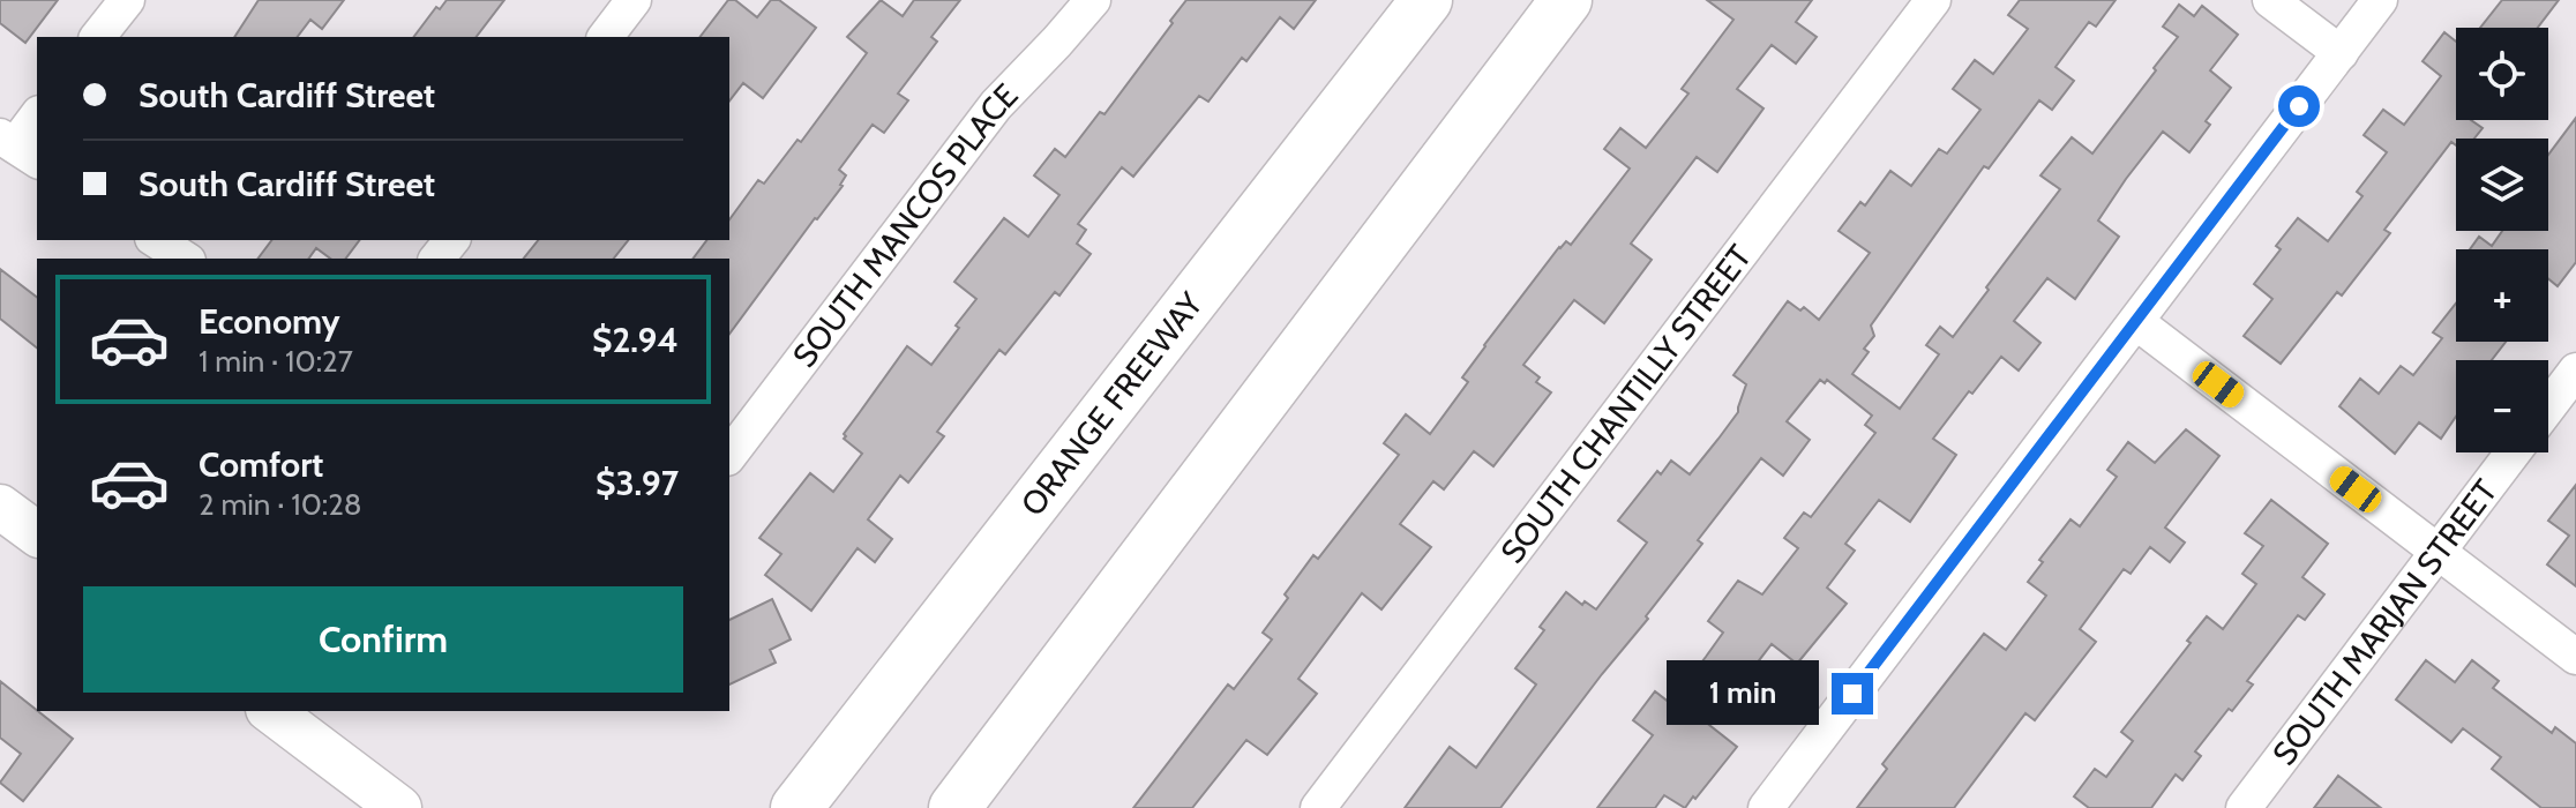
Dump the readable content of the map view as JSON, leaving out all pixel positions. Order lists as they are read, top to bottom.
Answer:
{
  "streets": {
    "highway": ["ORANGE FREEWAY"],
    "street": ["SOUTH MANCOS PLACE", "SOUTH CHANTILLY STREET", "SOUTH MARJAN STREET"]
  },
  "page": {
    "map_buttons": ["+", "−"],
    "banner": ["South Cardiff Street", "South Cardiff Street"],
    "list": [
      {
        "name": "Economy",
        "note": "1 min · 10:27",
        "value": "$2.94"
      },
      {
        "name": "Comfort",
        "note": "2 min · 10:28",
        "value": "$3.97"
      }
    ],
    "buttons": "Confirm",
    "bubble": "1 min"
  }
}
